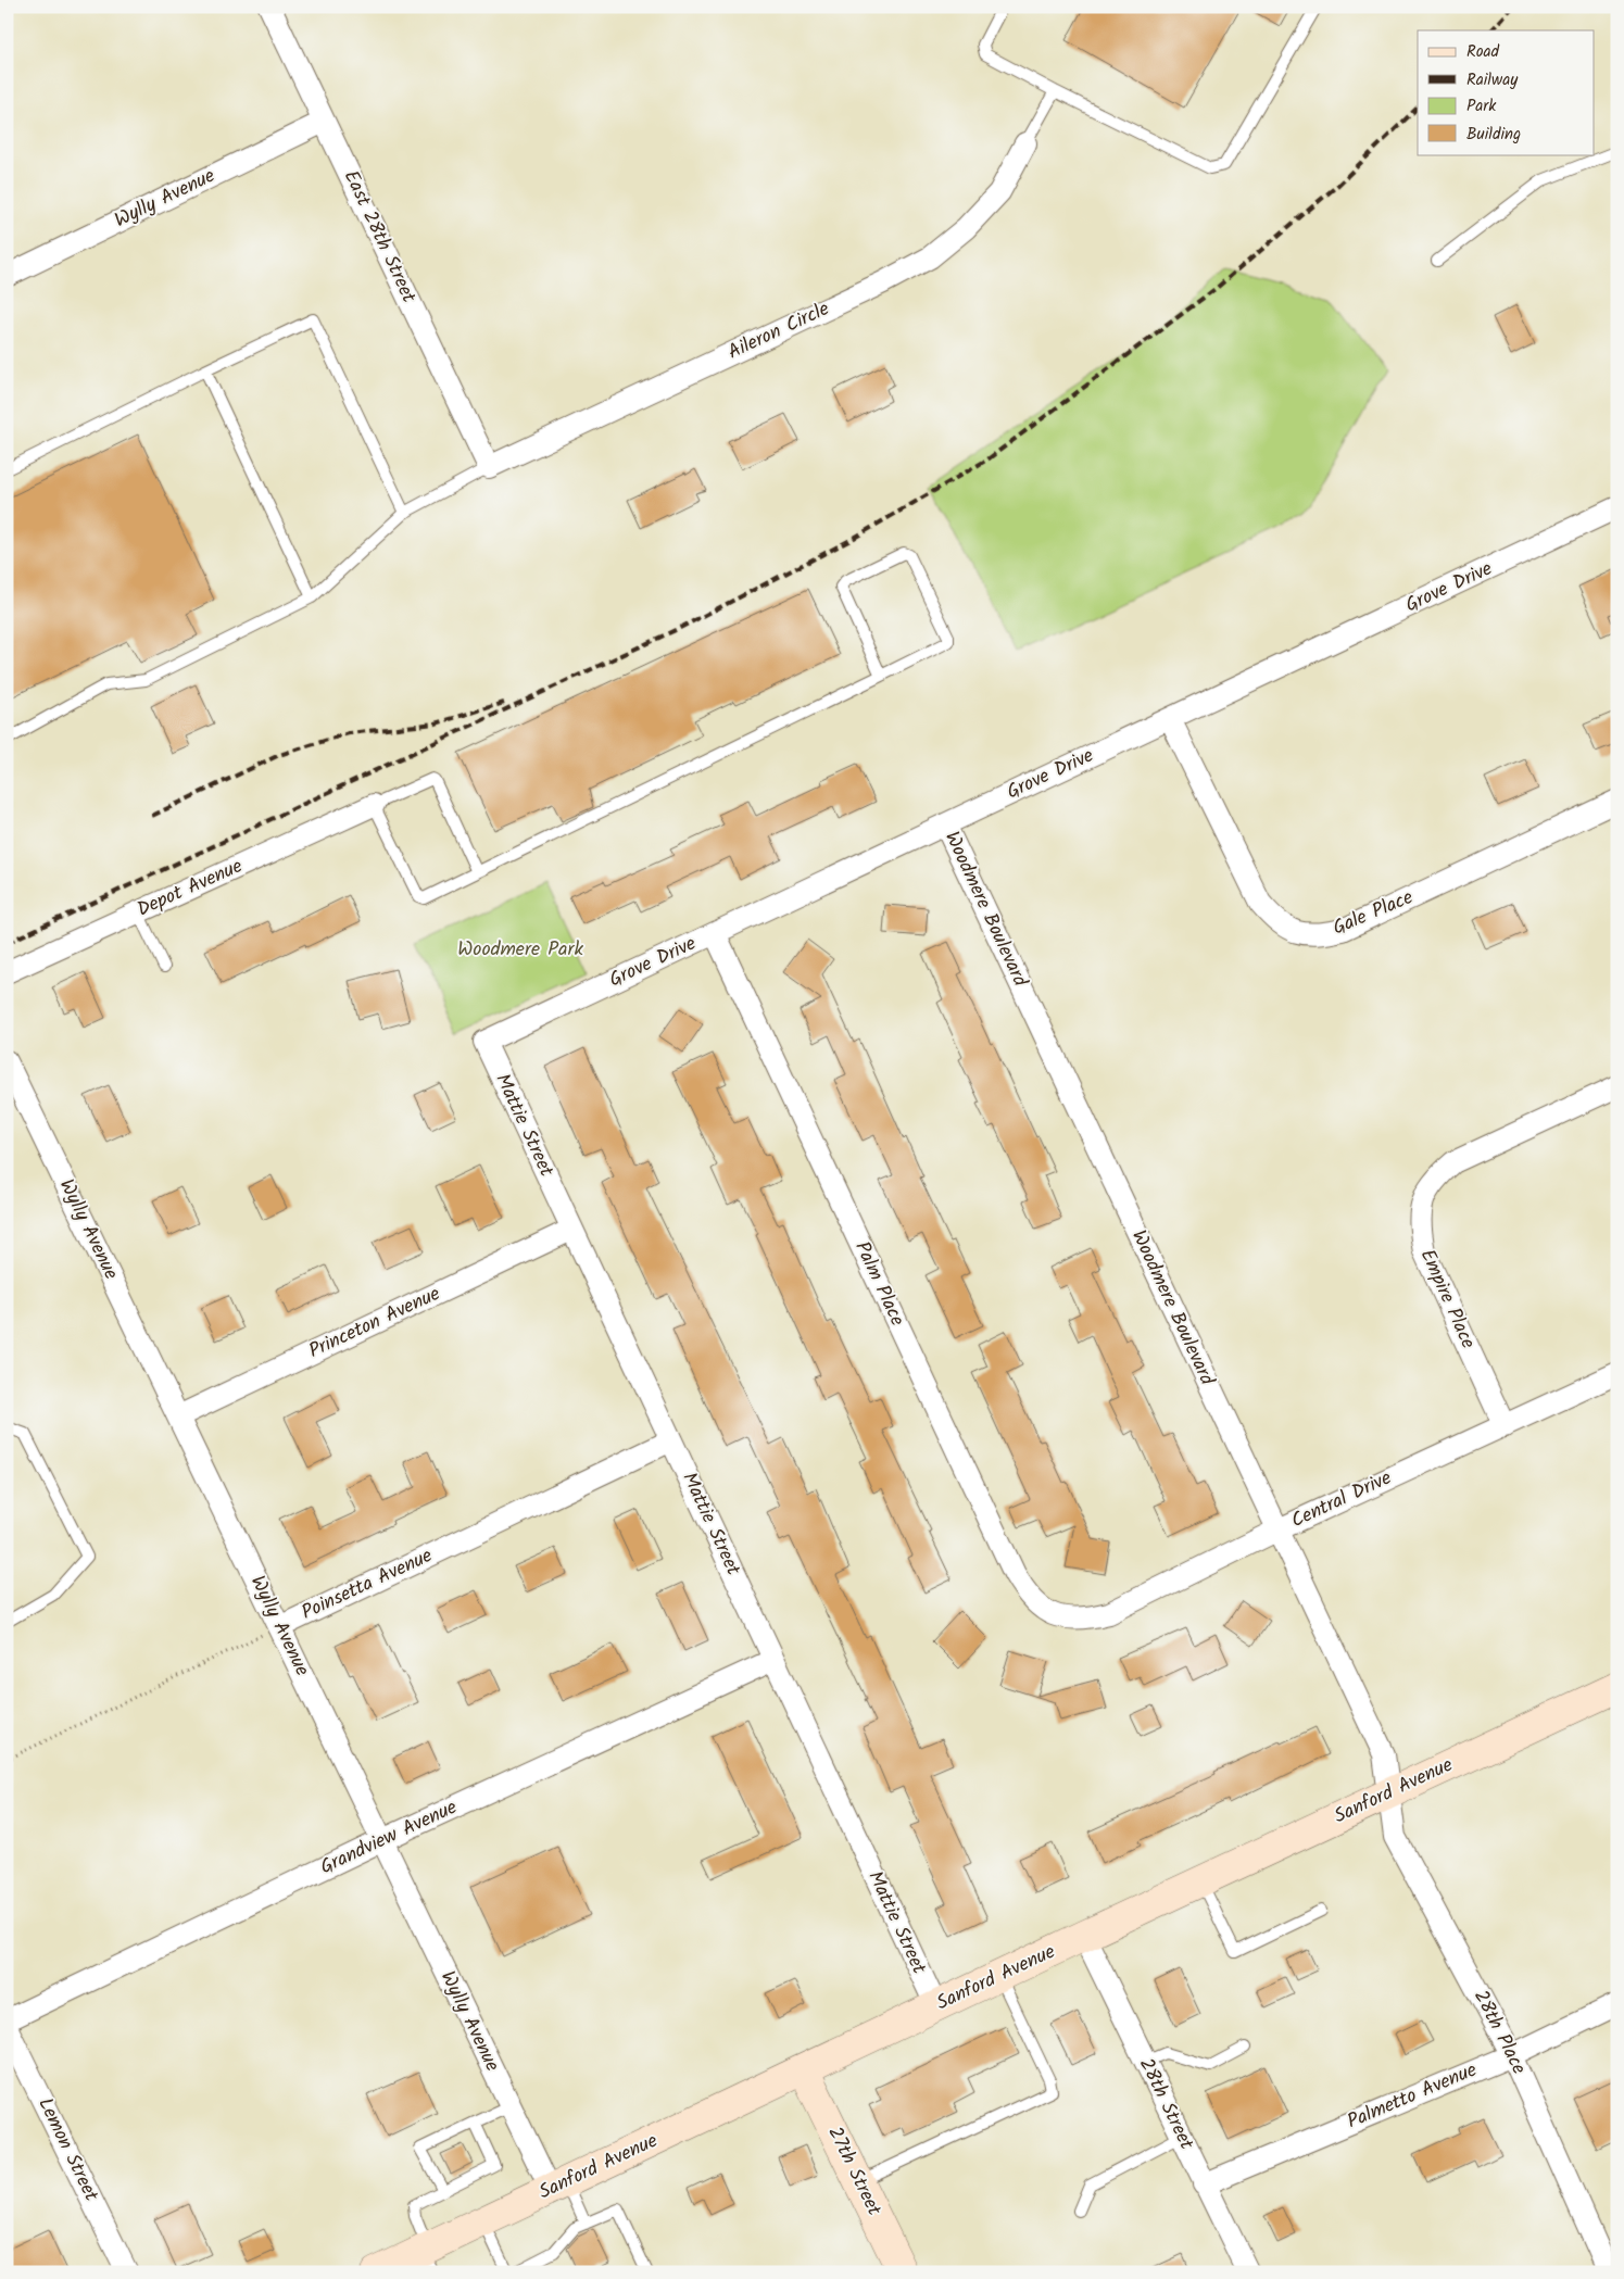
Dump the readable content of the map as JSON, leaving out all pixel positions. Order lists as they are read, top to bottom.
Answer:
{
  "streets": {
    "main road": ["Sanford Avenue", "27th Street"],
    "street": [
      "Wylly Avenue",
      "East 28th Street",
      "Aileron Circle",
      "Grove Drive",
      "Depot Avenue",
      "Woodmere Boulevard",
      "Gale Place",
      "Mattie Street",
      "Palm Place",
      "Empire Place",
      "Princeton Avenue",
      "Central Drive",
      "Poinsetta Avenue",
      "Grandview Avenue",
      "28th Place",
      "Palmetto Avenue",
      "28th Street",
      "Lemon Street"
    ]
  },
  "crossings": [
    ["Wylly Avenue", "East 28th Street"],
    ["Wylly Avenue", "Princeton Avenue"],
    ["Wylly Avenue", "Poinsetta Avenue"],
    ["Wylly Avenue", "Sanford Avenue"],
    ["Wylly Avenue", "Grandview Avenue"],
    ["East 28th Street", "Aileron Circle"],
    ["Grove Drive", "Woodmere Boulevard"],
    ["Grove Drive", "Gale Place"],
    ["Grove Drive", "Mattie Street"],
    ["Grove Drive", "Palm Place"],
    ["Woodmere Boulevard", "Central Drive"],
    ["Woodmere Boulevard", "Sanford Avenue"],
    ["Woodmere Boulevard", "28th Place"],
    ["Mattie Street", "Princeton Avenue"],
    ["Mattie Street", "Poinsetta Avenue"],
    ["Mattie Street", "Sanford Avenue"],
    ["Mattie Street", "Grandview Avenue"],
    ["Palm Place", "Central Drive"],
    ["Empire Place", "Central Drive"],
    ["Sanford Avenue", "28th Place"],
    ["Sanford Avenue", "28th Street"],
    ["Sanford Avenue", "27th Street"],
    ["28th Place", "Palmetto Avenue"],
    ["Palmetto Avenue", "28th Street"]
  ],
  "parks": ["Woodmere Park"],
  "legend": [
    "Road",
    "Railway",
    "Park",
    "Building"
  ]
}
